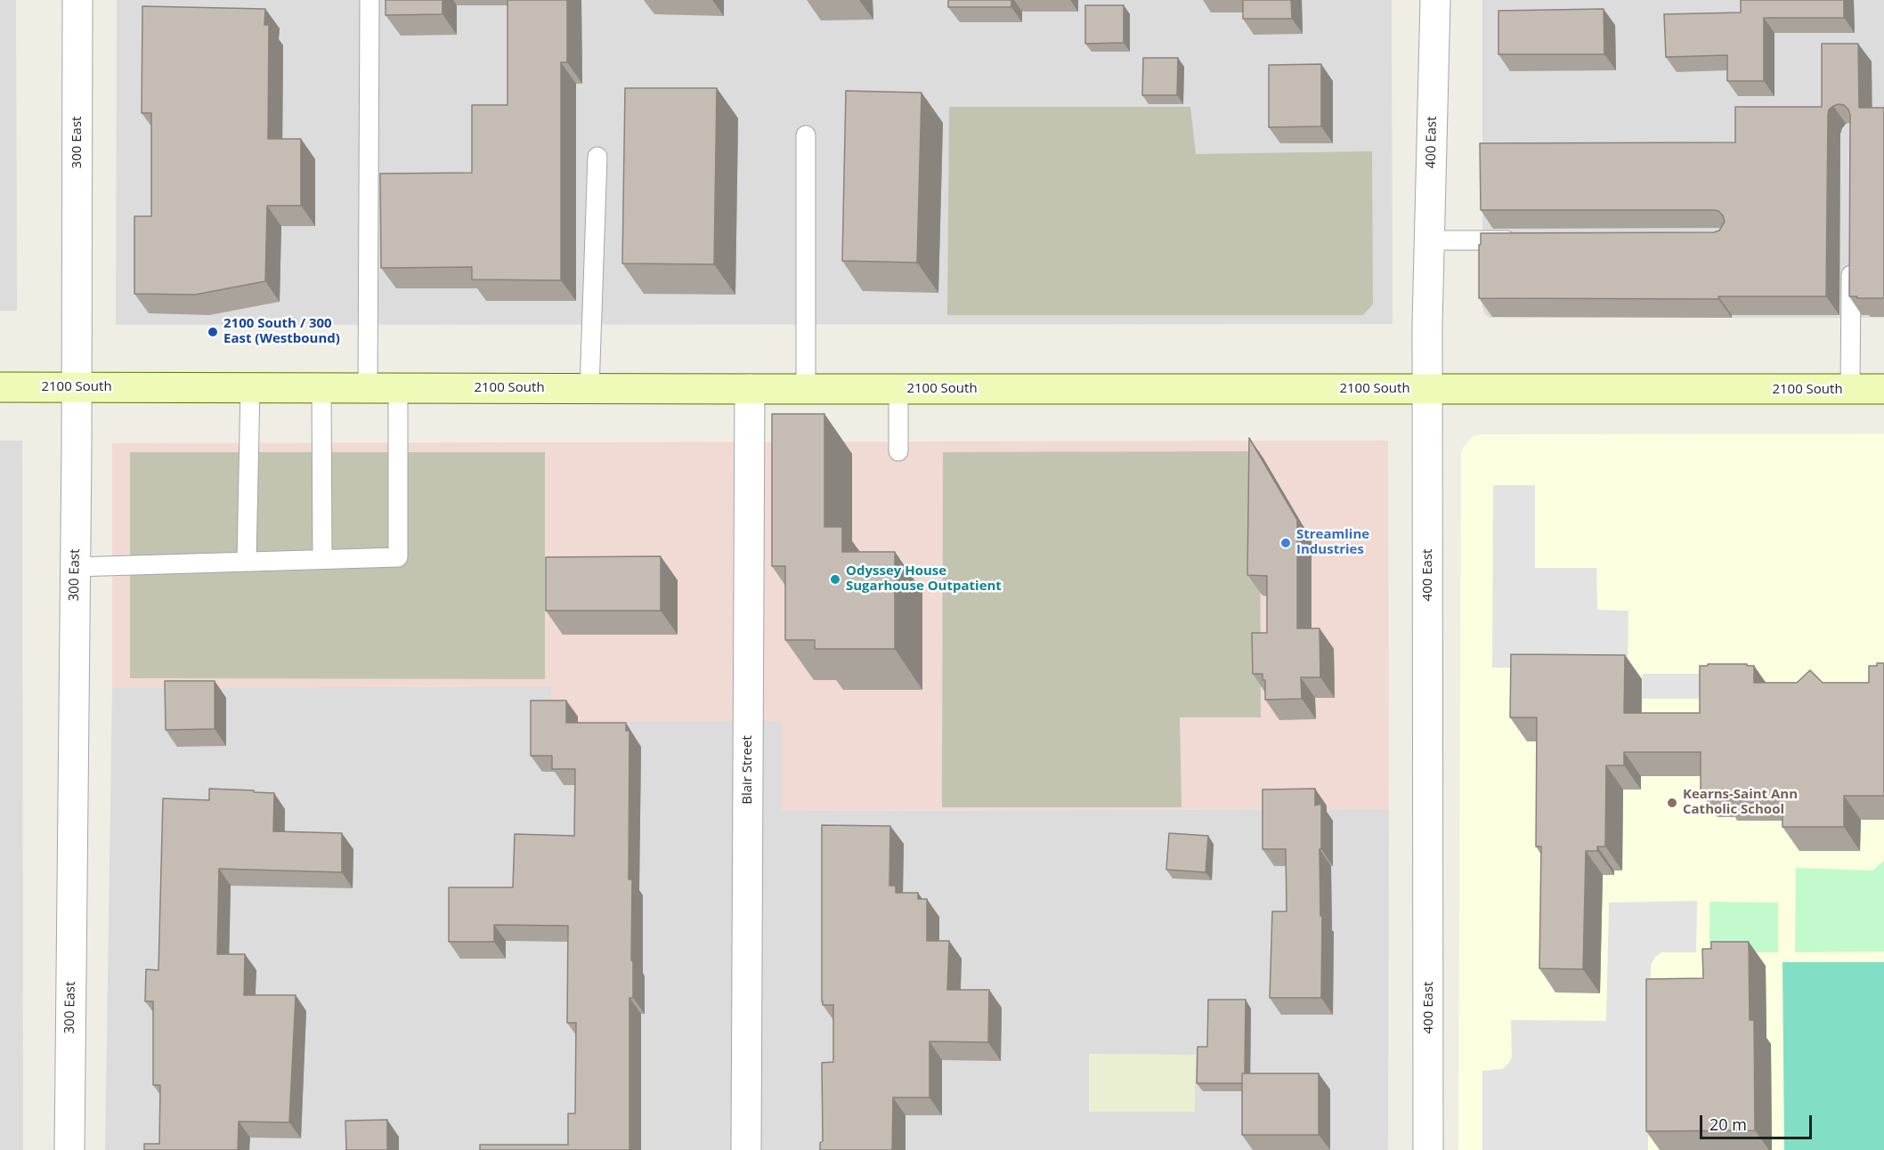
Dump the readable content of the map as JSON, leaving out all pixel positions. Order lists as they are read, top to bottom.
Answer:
{
  "streets": {
    "main road": ["2100 South"],
    "street": ["300 East", "400 East", "Blair Street"]
  },
  "crossings": [
    ["300 East", "2100 South"],
    ["400 East", "2100 South"],
    ["2100 South", "Blair Street"]
  ],
  "places": [
    "2100 South / 300 East (Westbound)",
    "Streamline Industries",
    "Odyssey House Sugarhouse Outpatient",
    "Kearns-Saint Ann Catholic School"
  ],
  "scale_bar": "20 m"
}
